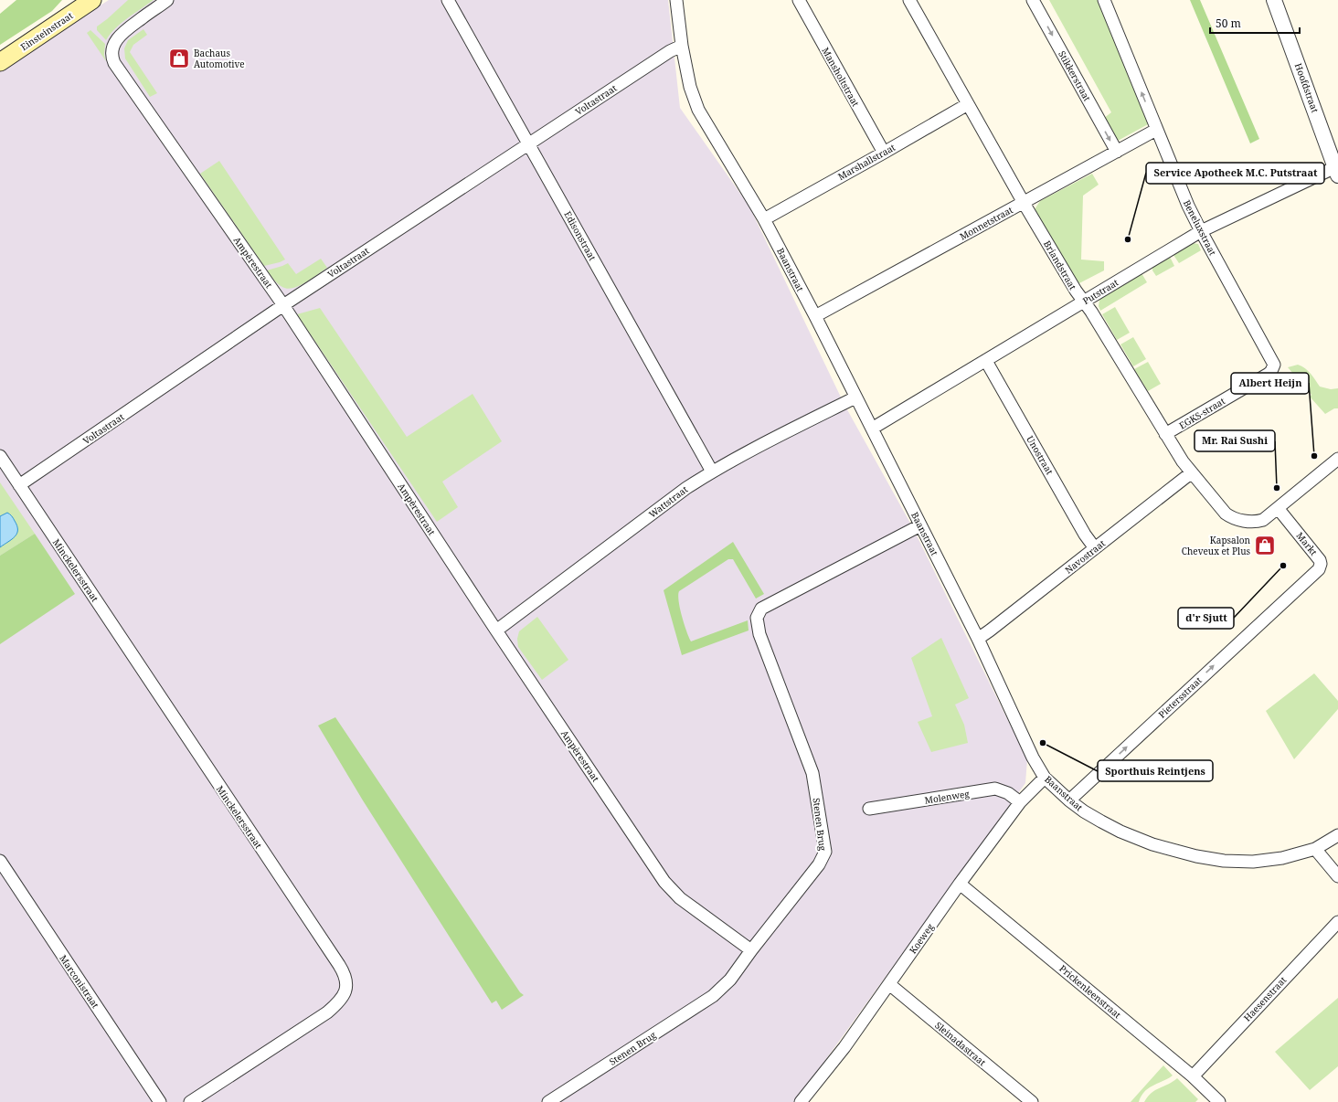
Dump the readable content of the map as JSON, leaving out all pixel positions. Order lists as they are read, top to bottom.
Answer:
{
  "streets": {
    "main road": ["Einsteinstraat"],
    "street": [
      "Stikkerstraat",
      "Mansholtstraat",
      "Hoofdstraat",
      "Voltastraat",
      "Marshallstraat",
      "Monnetstraat",
      "Beneluxstraat",
      "Edisonstraat",
      "Ampèrestraat",
      "Briandstraat",
      "Baanstraat",
      "Putstraat",
      "EGKS-straat",
      "Unostraat",
      "Wattstraat",
      "Markt",
      "Navostraat",
      "Minckelersstraat",
      "Pietersstraat",
      "Molenweg",
      "Stenen Brug",
      "Koeweg",
      "Marconistraat",
      "Prickenleenstraat",
      "Haesenstraat",
      "Sleinadastraat"
    ]
  },
  "crossings": [
    ["Stikkerstraat", "Monnetstraat"],
    ["Mansholtstraat", "Marshallstraat"],
    ["Hoofdstraat", "Putstraat"],
    ["Voltastraat", "Edisonstraat"],
    ["Voltastraat", "Ampèrestraat"],
    ["Voltastraat", "Baanstraat"],
    ["Voltastraat", "Minckelersstraat"],
    ["Marshallstraat", "Briandstraat"],
    ["Marshallstraat", "Baanstraat"],
    ["Monnetstraat", "Beneluxstraat"],
    ["Monnetstraat", "Briandstraat"],
    ["Monnetstraat", "Baanstraat"],
    ["Beneluxstraat", "Putstraat"],
    ["Beneluxstraat", "EGKS-straat"],
    ["Edisonstraat", "Wattstraat"],
    ["Ampèrestraat", "Wattstraat"],
    ["Ampèrestraat", "Stenen Brug"],
    ["Briandstraat", "Putstraat"],
    ["Briandstraat", "EGKS-straat"],
    ["Briandstraat", "Markt"],
    ["Briandstraat", "Navostraat"],
    ["Baanstraat", "Putstraat"],
    ["Baanstraat", "Wattstraat"],
    ["Baanstraat", "Navostraat"],
    ["Baanstraat", "Pietersstraat"],
    ["Baanstraat", "Stenen Brug"],
    ["Baanstraat", "Koeweg"],
    ["Putstraat", "Unostraat"],
    ["Unostraat", "Navostraat"],
    ["Markt", "Pietersstraat"],
    ["Molenweg", "Koeweg"],
    ["Koeweg", "Prickenleenstraat"],
    ["Koeweg", "Sleinadastraat"],
    ["Prickenleenstraat", "Haesenstraat"]
  ],
  "one_way": ["Stikkerstraat", "Pietersstraat"],
  "places": {
    "shop": ["Bachaus Automotive", "Kapsalon Cheveux et Plus"],
    "other": [
      "Service Apotheek M.C. Putstraat",
      "Albert Heijn",
      "Mr. Rai Sushi",
      "d'r Sjutt",
      "Sporthuis Reintjens"
    ]
  },
  "scale_bar": "50 m"
}
